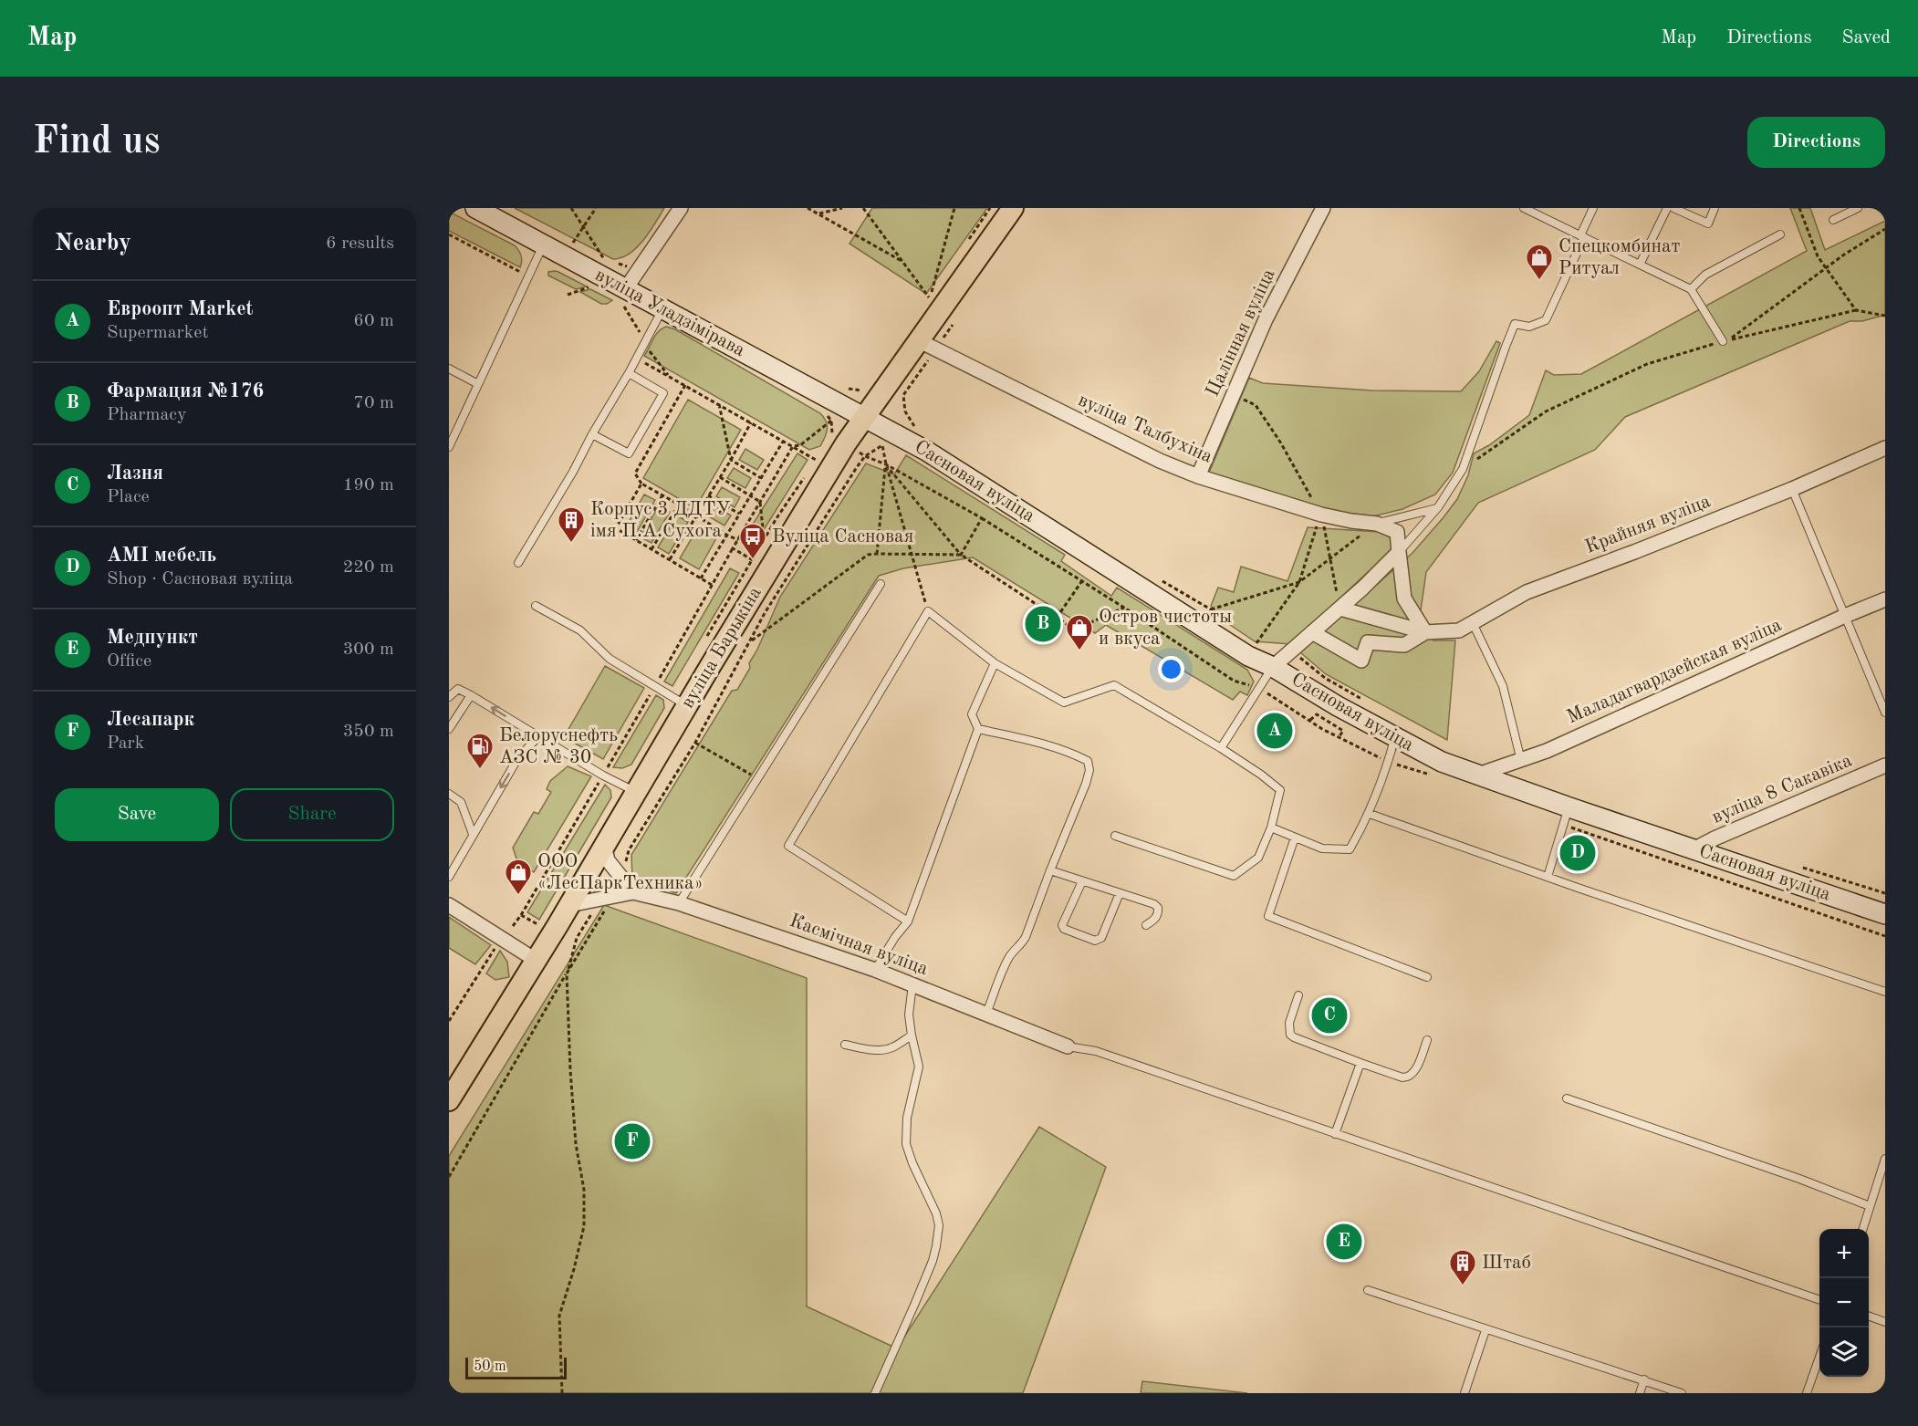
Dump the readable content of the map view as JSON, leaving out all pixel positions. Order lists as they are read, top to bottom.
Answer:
{
  "streets": {
    "main road": ["вуліца Уладзімірава", "Сасновая вуліца", "вуліца Барыкіна"],
    "street": [
      "Цалінная вуліца",
      "вуліца Талбухіна",
      "Крайняя вуліца",
      "Маладагвардзейская вуліца",
      "вуліца 8 Сакавіка",
      "Касмічная вуліца"
    ]
  },
  "crossings": [
    ["вуліца Уладзімірава", "Сасновая вуліца"],
    ["вуліца Уладзімірава", "вуліца Барыкіна"],
    ["Цалінная вуліца", "вуліца Талбухіна"],
    ["вуліца Талбухіна", "вуліца Барыкіна"],
    ["Сасновая вуліца", "вуліца Барыкіна"],
    ["Сасновая вуліца", "Маладагвардзейская вуліца"],
    ["Сасновая вуліца", "вуліца 8 Сакавіка"],
    ["вуліца Барыкіна", "Касмічная вуліца"]
  ],
  "places": {
    "shop": ["Спецкомбинат Ритуал", "Остров чистоты и вкуса", "ООО «ЛесПаркТехника»"],
    "building": ["Корпус 3 ДДТУ імя П.А.Сухога", "Штаб"],
    "bus stop": ["Вуліца Сасновая"],
    "fuel station": ["Белоруснефть АЗС № 30"]
  },
  "scale_bar": "50 m",
  "page": {
    "header": "Map",
    "nav": ["Map", "Directions", "Saved"],
    "buttons": [
      "Directions",
      ["Save", "Share"]
    ],
    "title": "Find us",
    "heading": ["Nearby", "6 results"],
    "list": [
      {
        "mark": "A",
        "name": "Евроопт Market",
        "note": "Supermarket",
        "value": "60 m"
      },
      {
        "mark": "B",
        "name": "Фармация №176",
        "note": "Pharmacy",
        "value": "70 m"
      },
      {
        "mark": "C",
        "name": "Лазня",
        "note": "Place",
        "value": "190 m"
      },
      {
        "mark": "D",
        "name": "AMI мебель",
        "note": "Shop · Сасновая вуліца",
        "value": "220 m"
      },
      {
        "mark": "E",
        "name": "Медпункт",
        "note": "Office",
        "value": "300 m"
      },
      {
        "mark": "F",
        "name": "Лесапарк",
        "note": "Park",
        "value": "350 m"
      }
    ],
    "pins": [
      "B",
      "A",
      "D",
      "C",
      "F",
      "E"
    ],
    "map_buttons": ["+", "−"],
    "scale": "50 m"
  }
}
